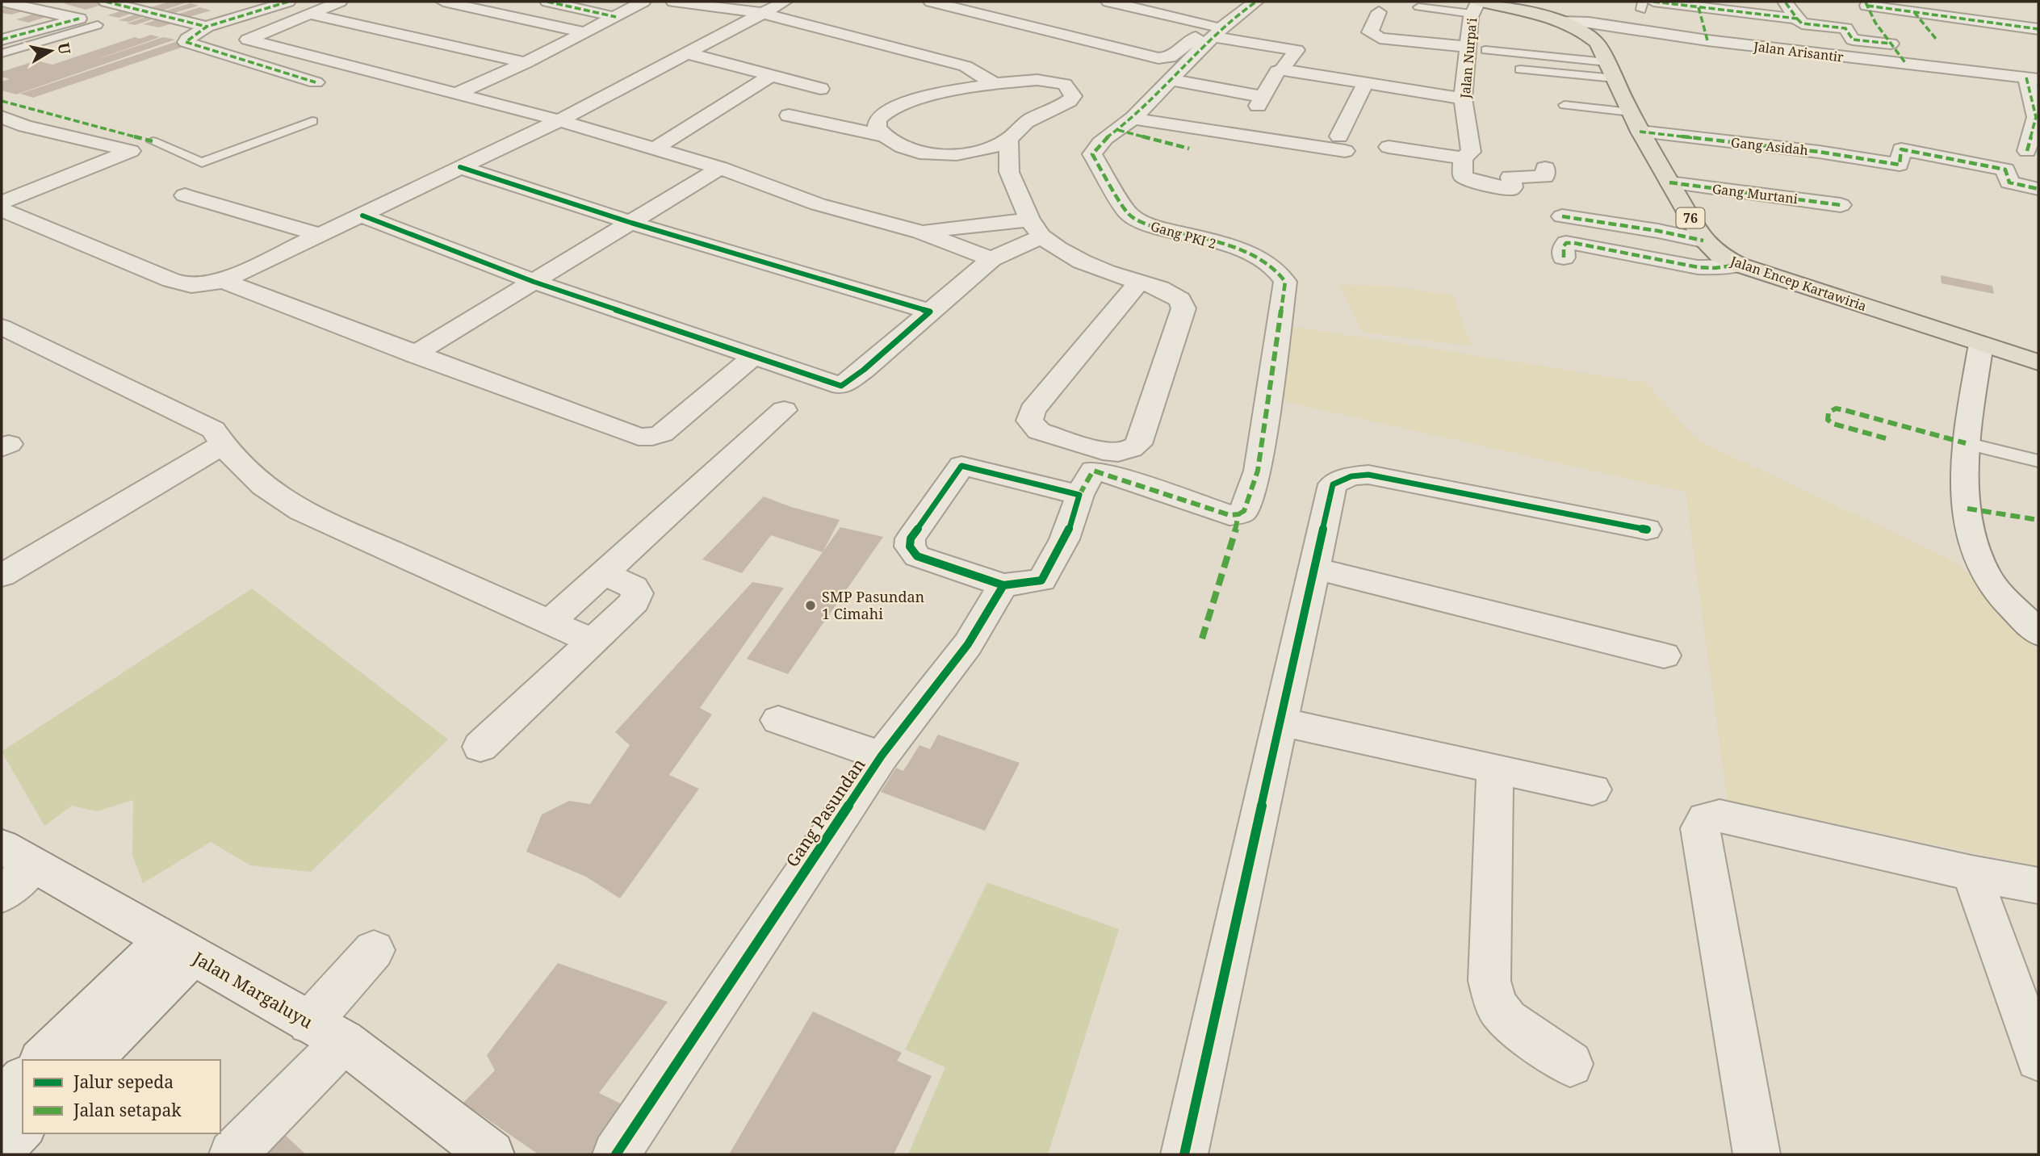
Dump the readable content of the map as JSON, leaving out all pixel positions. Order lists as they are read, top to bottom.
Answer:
{
  "streets": {
    "main road": ["76", "Jalan Encep Kartawiria"],
    "street": [
      "Jalan Arisantir",
      "Jalan Nurpa'i",
      "Gang Asidah",
      "Gang Murtani",
      "Gang PKI 2",
      "Gang Pasundan",
      "Jalan Margaluyu"
    ]
  },
  "crossings": [
    ["Jalan Arisantir", "Jalan Encep Kartawiria"],
    ["Jalan Nurpa'i", "Jalan Encep Kartawiria"],
    ["Gang Asidah", "Jalan Encep Kartawiria"],
    ["Gang Murtani", "Jalan Encep Kartawiria"]
  ],
  "places": ["SMP Pasundan 1 Cimahi"],
  "legend": ["Jalur sepeda", "Jalan setapak"],
  "north": "right"
}
